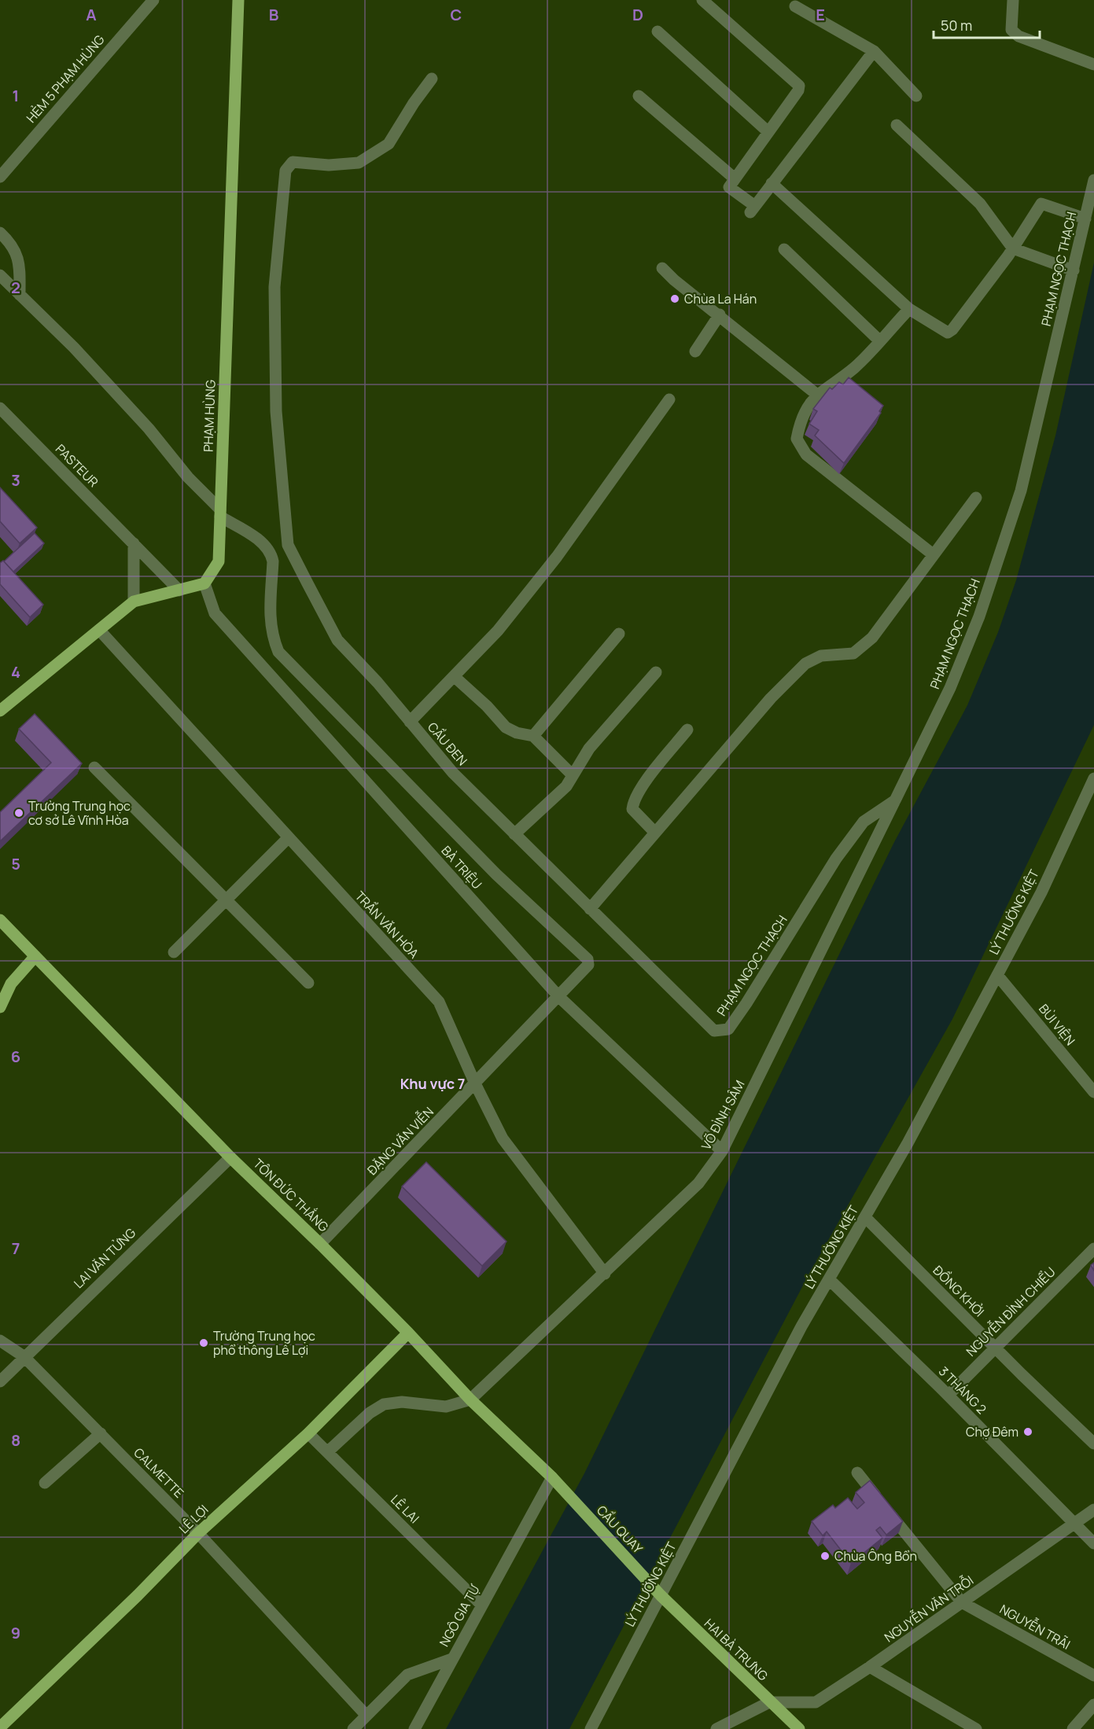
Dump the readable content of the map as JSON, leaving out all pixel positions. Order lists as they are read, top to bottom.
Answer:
{
  "streets": {
    "main road": [
      "PHẠM HÙNG",
      "TÔN ĐỨC THẮNG",
      "LÊ LỢI",
      "CẦU QUAY",
      "HAI BÀ TRƯNG"
    ],
    "street": [
      "HẺM 5 PHẠM HÙNG",
      "PHẠM NGỌC THẠCH",
      "PASTEUR",
      "CẦU ĐEN",
      "BÀ TRIỆU",
      "LÝ THƯỜNG KIỆT",
      "TRẦN VĂN HÒA",
      "BÙI VIỆN",
      "VÕ ĐÌNH SÂM",
      "ĐẶNG VĂN VIỄN",
      "LAI VĂN TỬNG",
      "ĐỒNG KHỞI",
      "NGUYỄN ĐÌNH CHIỂU",
      "3 THÁNG 2",
      "CALMETTE",
      "LÊ LAI",
      "NGUYỄN VĂN TRỖI",
      "NGÔ GIA TỰ",
      "NGUYỄN TRÃI"
    ]
  },
  "crossings": [
    ["PHẠM NGỌC THẠCH", "CẦU ĐEN"],
    ["PHẠM NGỌC THẠCH", "VÕ ĐÌNH SÂM"],
    ["PHẠM HÙNG", "BÀ TRIỆU"],
    ["PHẠM HÙNG", "ĐẶNG VĂN VIỄN"],
    ["BÀ TRIỆU", "VÕ ĐÌNH SÂM"],
    ["BÀ TRIỆU", "ĐẶNG VĂN VIỄN"],
    ["LÝ THƯỜNG KIỆT", "BÙI VIỆN"],
    ["LÝ THƯỜNG KIỆT", "ĐỒNG KHỞI"],
    ["LÝ THƯỜNG KIỆT", "3 THÁNG 2"],
    ["LÝ THƯỜNG KIỆT", "CẦU QUAY"],
    ["LÝ THƯỜNG KIỆT", "HAI BÀ TRƯNG"],
    ["TRẦN VĂN HÒA", "VÕ ĐÌNH SÂM"],
    ["TRẦN VĂN HÒA", "ĐẶNG VĂN VIỄN"],
    ["VÕ ĐÌNH SÂM", "TÔN ĐỨC THẮNG"],
    ["ĐẶNG VĂN VIỄN", "TÔN ĐỨC THẮNG"],
    ["TÔN ĐỨC THẮNG", "LAI VĂN TỬNG"],
    ["TÔN ĐỨC THẮNG", "LÊ LỢI"],
    ["TÔN ĐỨC THẮNG", "CẦU QUAY"],
    ["TÔN ĐỨC THẮNG", "NGÔ GIA TỰ"],
    ["LAI VĂN TỬNG", "CALMETTE"],
    ["ĐỒNG KHỞI", "NGUYỄN ĐÌNH CHIỂU"],
    ["NGUYỄN ĐÌNH CHIỂU", "3 THÁNG 2"],
    ["3 THÁNG 2", "NGUYỄN VĂN TRỖI"],
    ["CALMETTE", "LÊ LỢI"],
    ["CALMETTE", "NGÔ GIA TỰ"],
    ["LÊ LAI", "LÊ LỢI"],
    ["LÊ LAI", "NGÔ GIA TỰ"],
    ["CẦU QUAY", "HAI BÀ TRƯNG"],
    ["NGUYỄN VĂN TRỖI", "NGUYỄN TRÃI"],
    ["NGUYỄN VĂN TRỖI", "HAI BÀ TRƯNG"]
  ],
  "districts": ["Khu vực 7"],
  "places": [
    "Chùa La Hán",
    "Trường Trung học cơ sở Lê Vĩnh Hòa",
    "Trường Trung học phổ thông Lê Lợi",
    "Chợ Đêm",
    "Chùa Ông Bổn"
  ],
  "scale_bar": "50 m",
  "grid": {
    "columns": [
      "A",
      "B",
      "C",
      "D",
      "E"
    ],
    "rows": [
      "1",
      "2",
      "3",
      "4",
      "5",
      "6",
      "7",
      "8",
      "9"
    ]
  }
}
